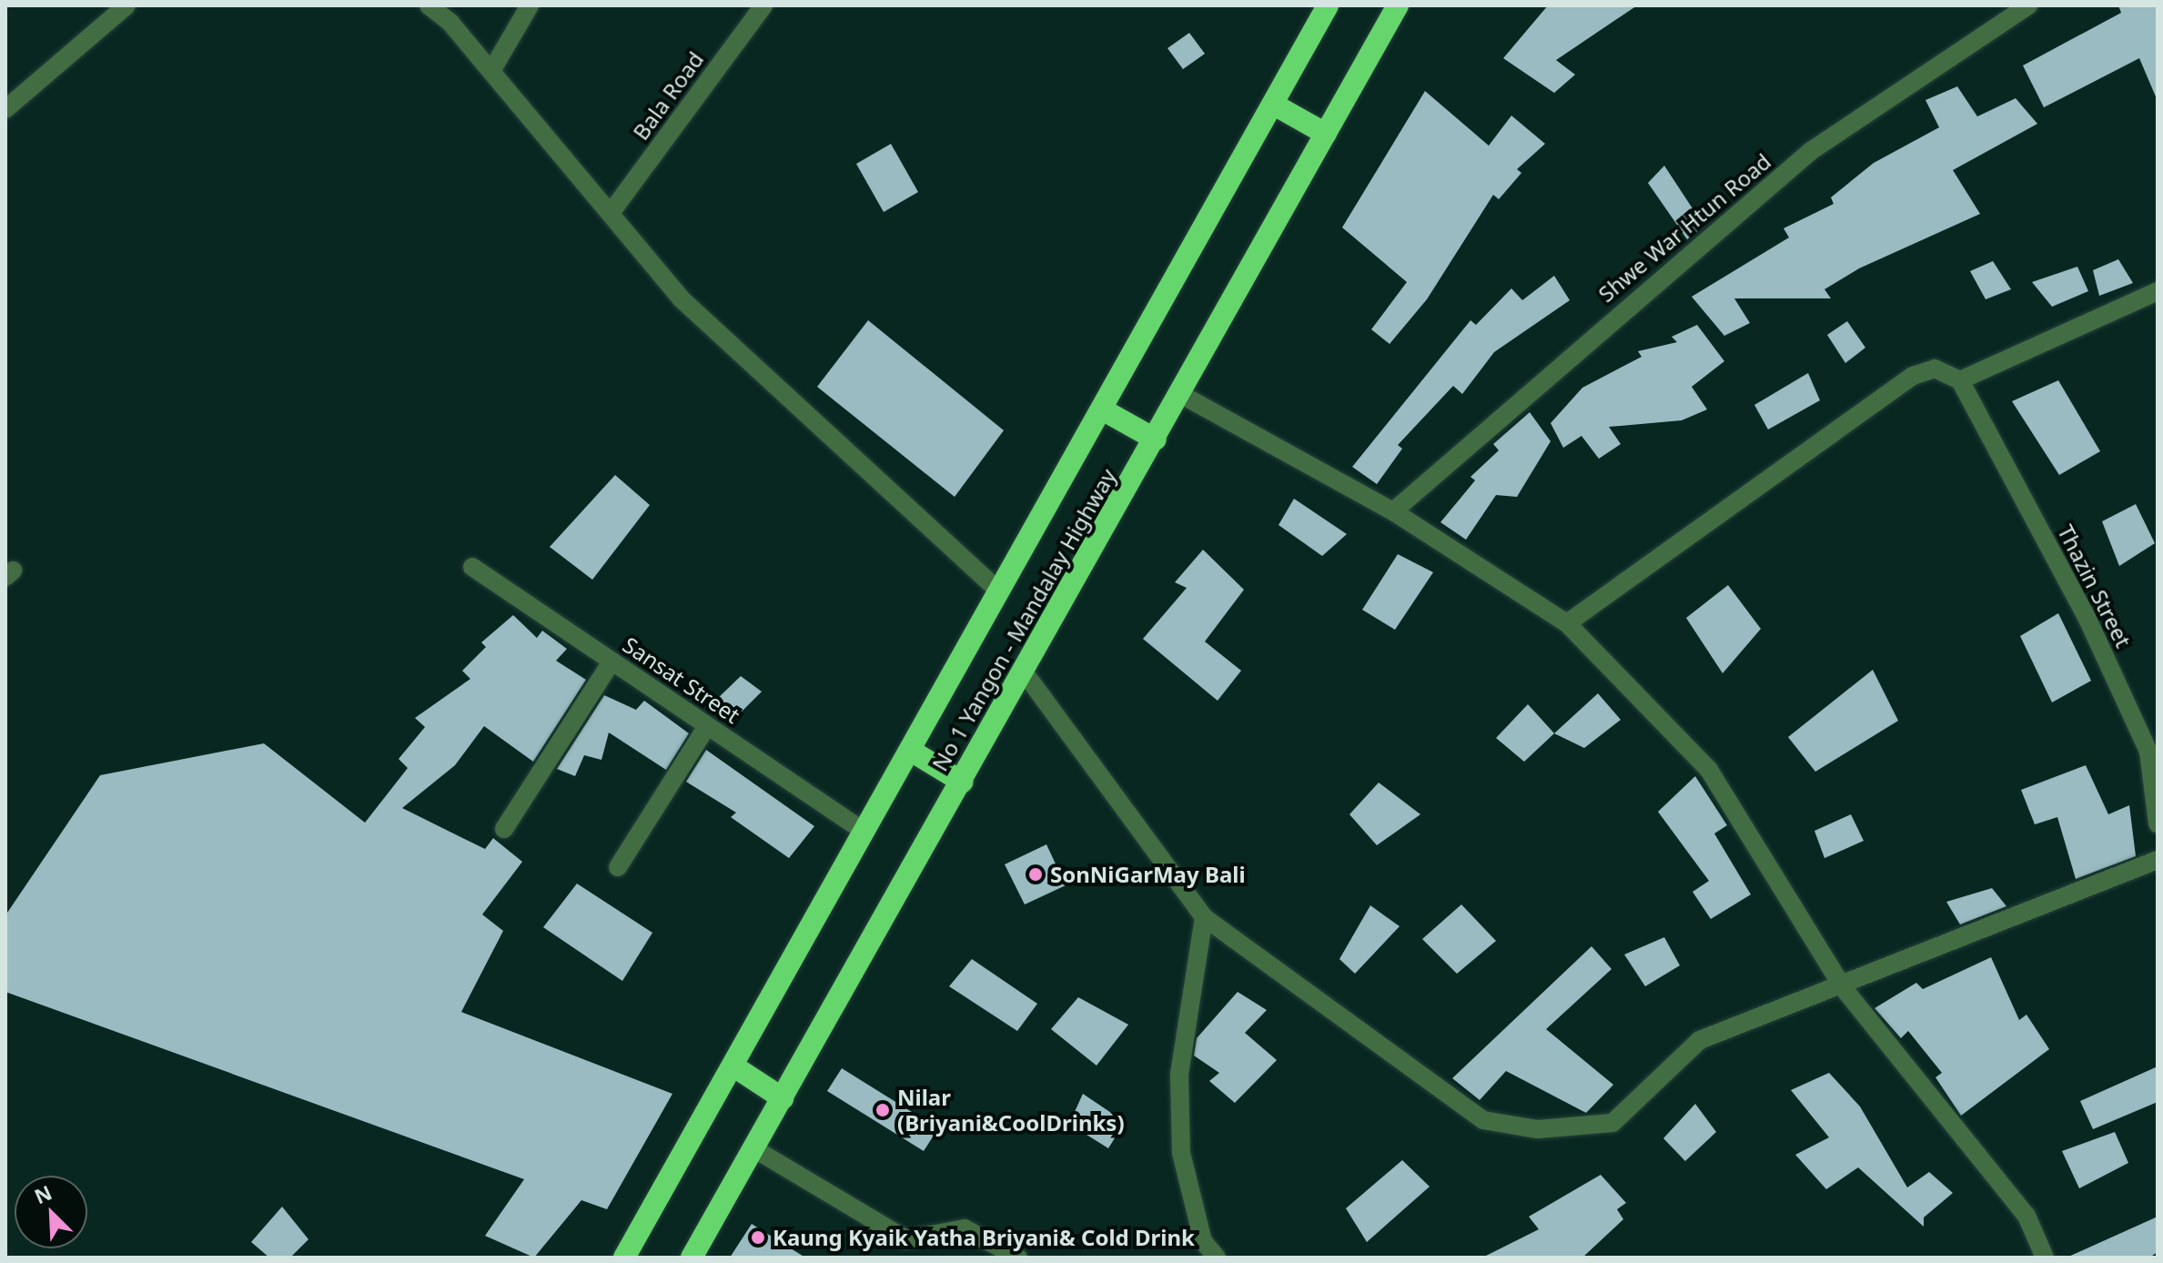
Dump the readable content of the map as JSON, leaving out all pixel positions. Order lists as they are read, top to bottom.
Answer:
{
  "streets": {
    "highway": ["No 1 Yangon - Mandalay Highway"],
    "street": [
      "Bala Road",
      "Shwe War Htun Road",
      "Thazin Street",
      "Sansat Street"
    ]
  },
  "crossings": [
    ["No 1 Yangon - Mandalay Highway", "Sansat Street"]
  ],
  "places": ["SonNiGarMay Bali", "Nilar (Briyani&CoolDrinks)", "Kaung Kyaik Yatha Briyani& Cold Drink"],
  "north": "top left"
}
